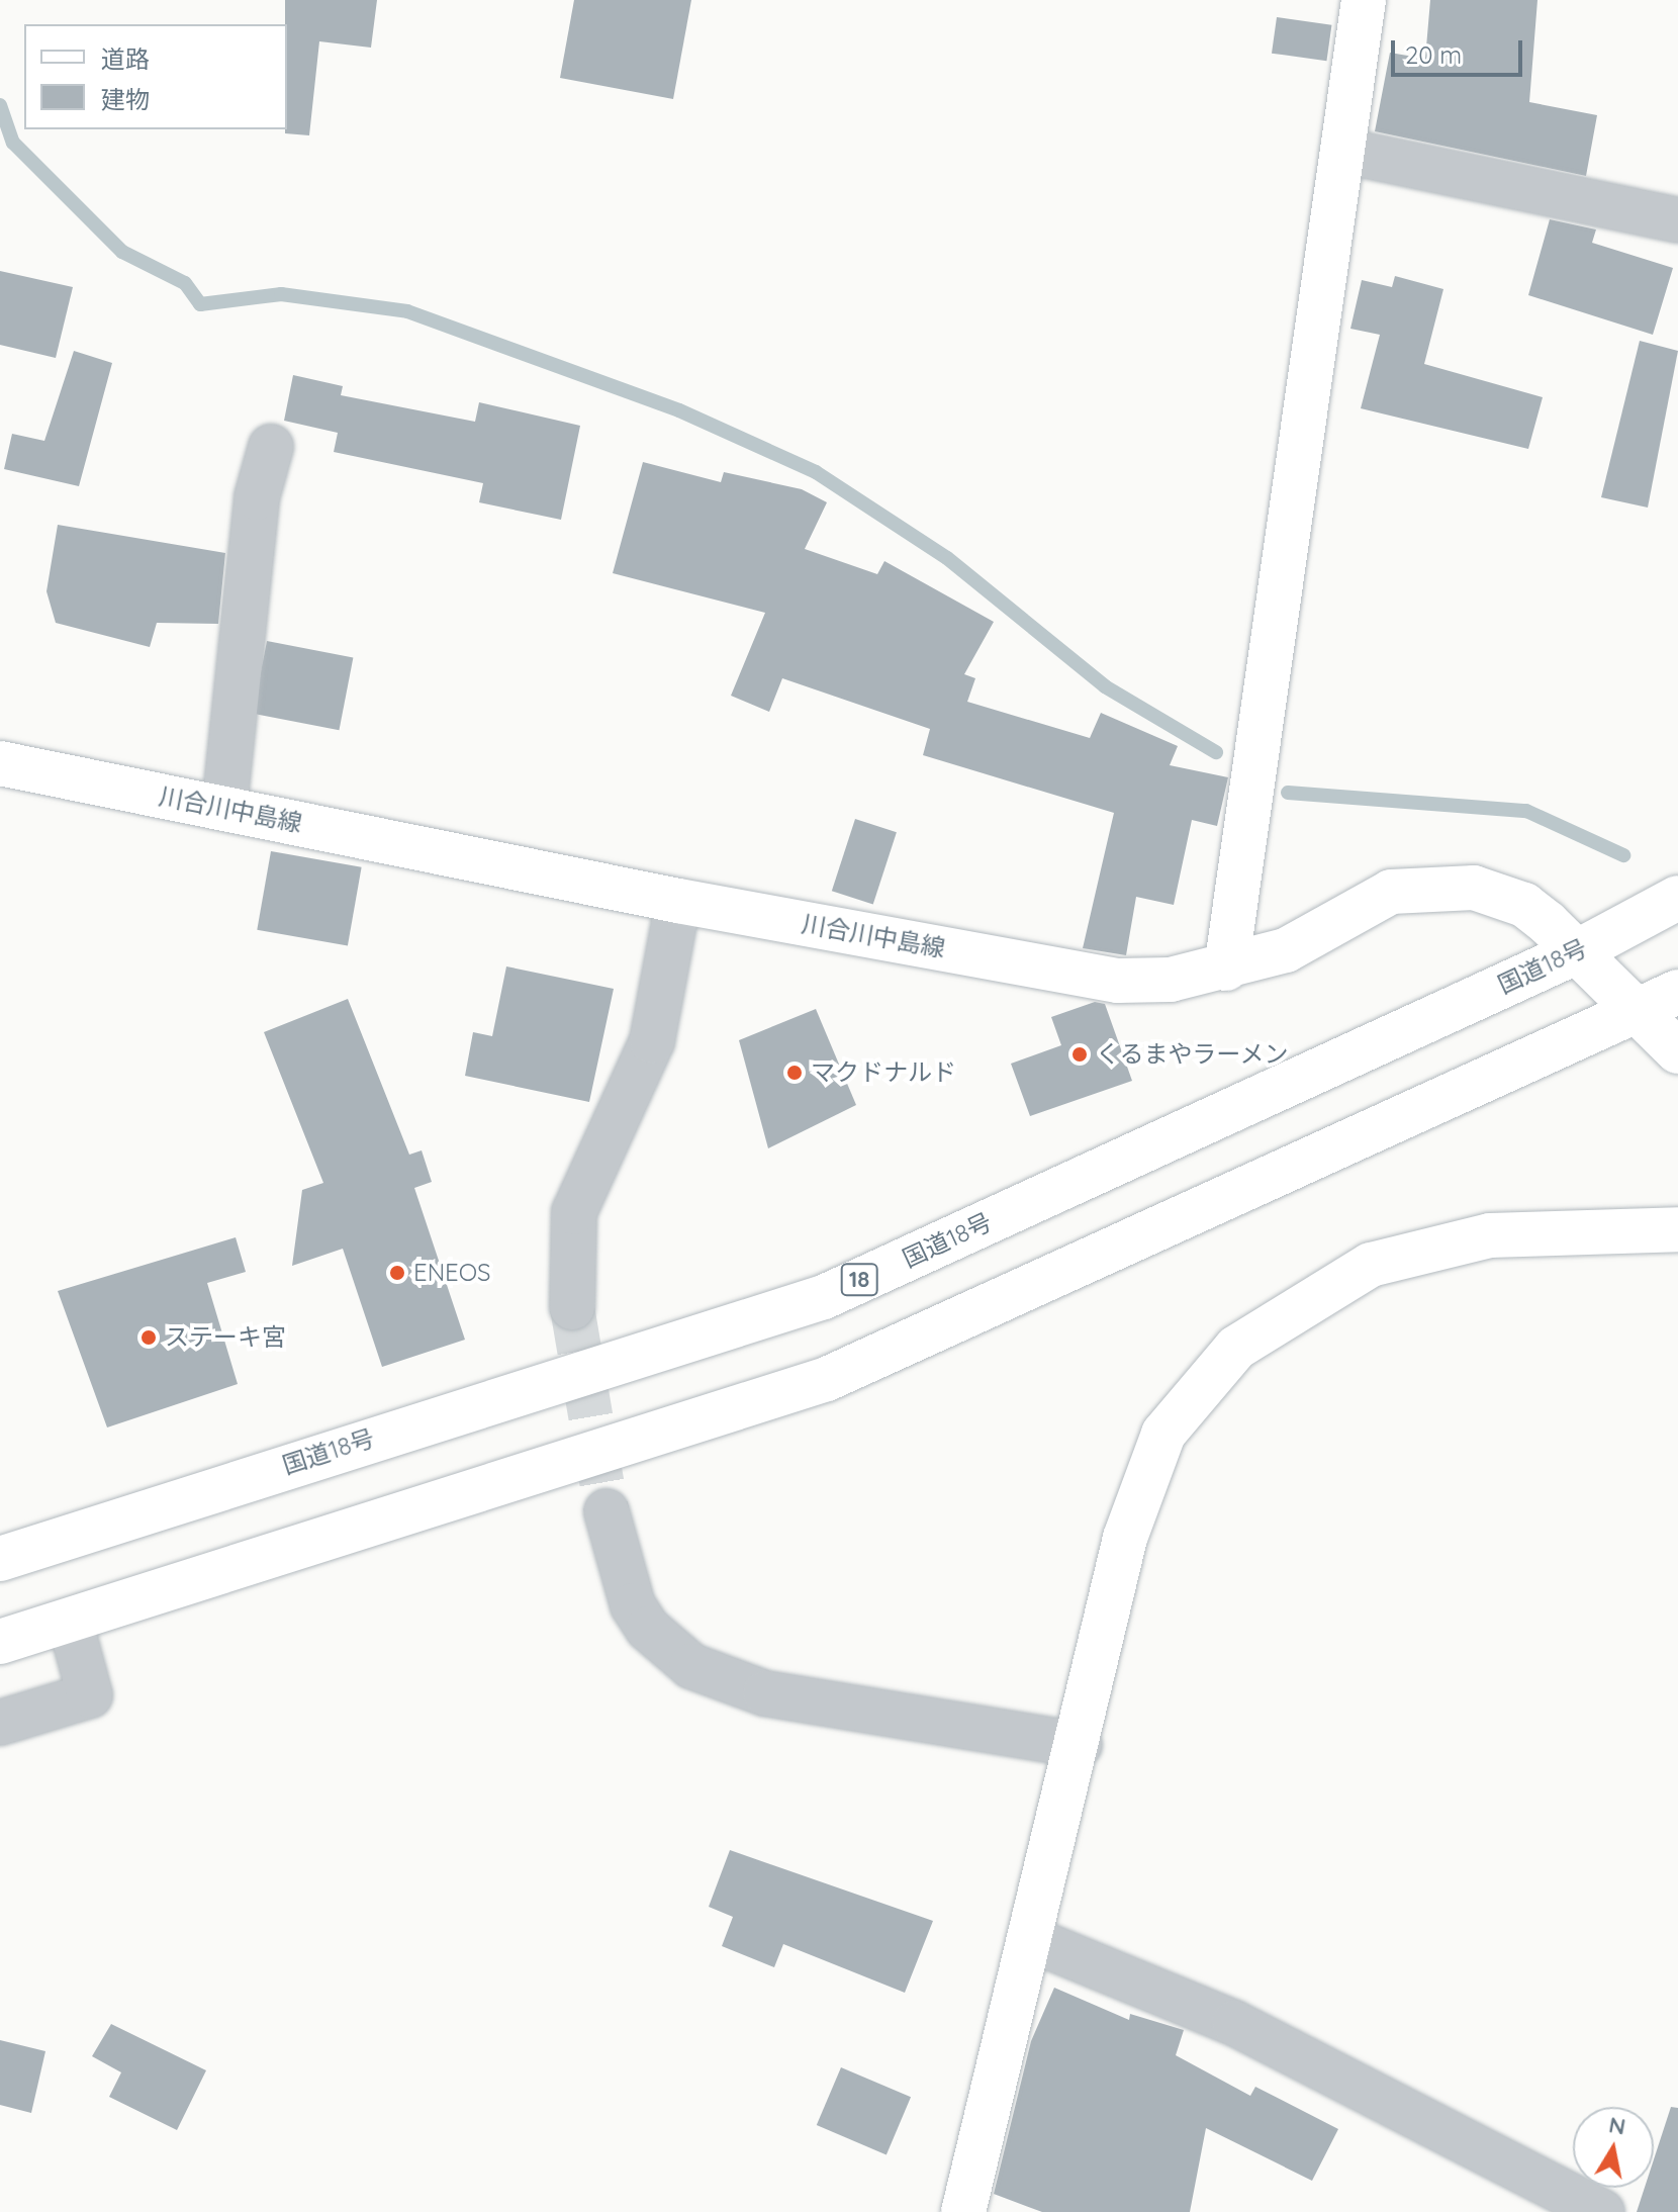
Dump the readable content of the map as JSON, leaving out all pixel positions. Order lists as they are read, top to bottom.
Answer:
{
  "streets": {
    "main road": ["川合川中島線", "国道18号", "18"]
  },
  "crossings": [
    ["川合川中島線", "国道18号"]
  ],
  "places": [
    "くるまやラーメン",
    "マクドナルド",
    "ENEOS",
    "ステーキ宮"
  ],
  "legend": ["道路", "建物"],
  "scale_bar": "20 m",
  "north": "top"
}
